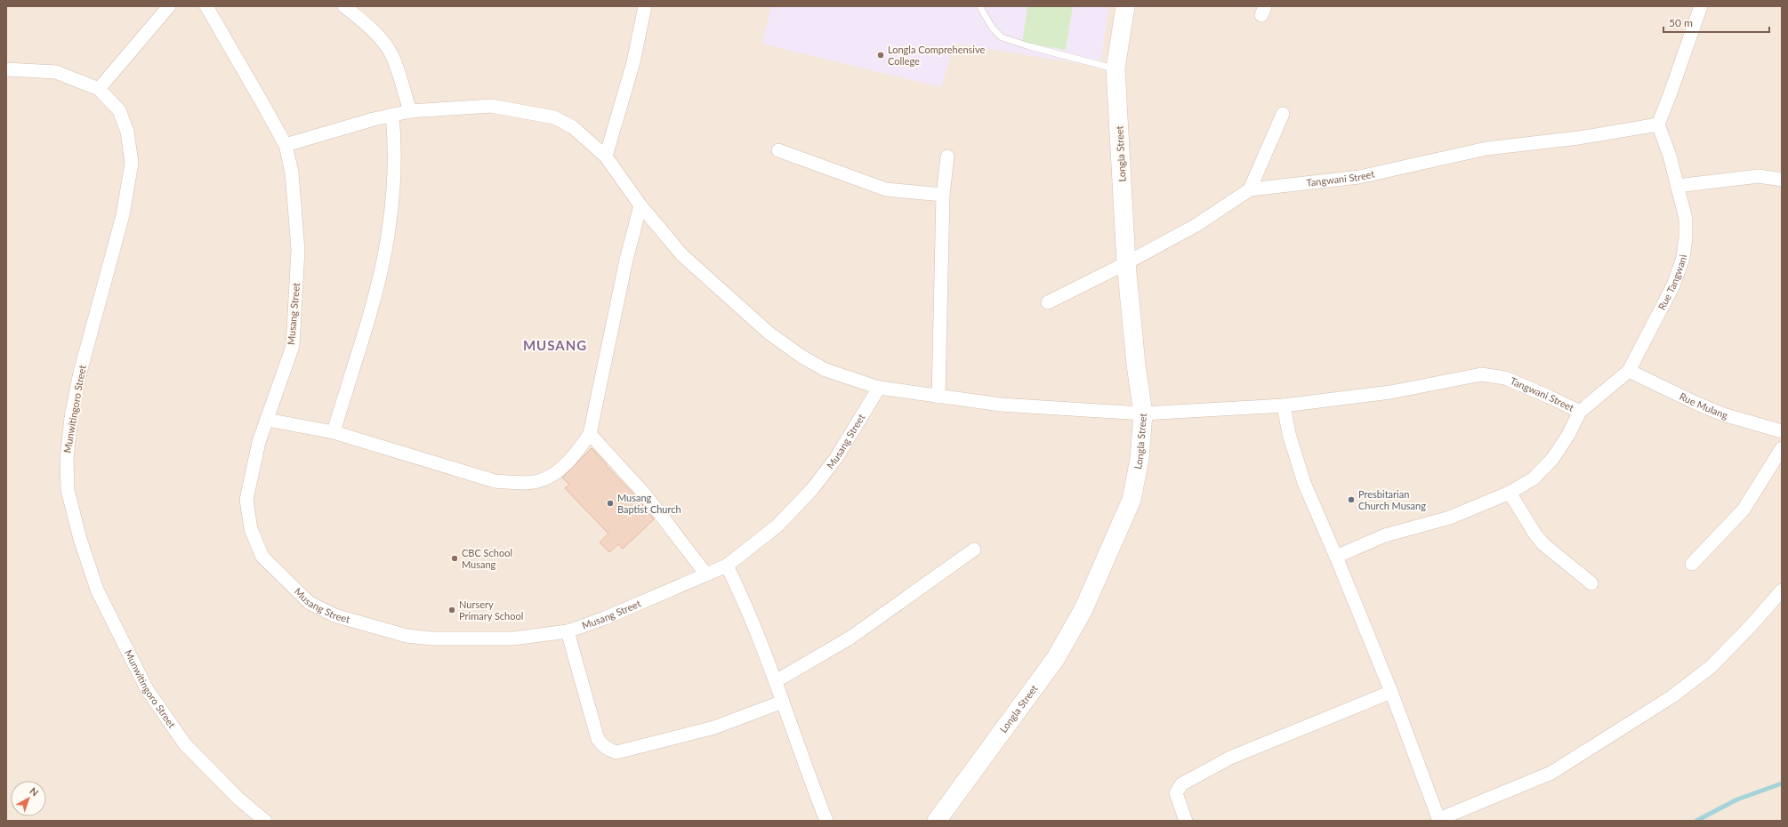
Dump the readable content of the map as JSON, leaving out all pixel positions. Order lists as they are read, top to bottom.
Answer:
{
  "streets": {
    "main road": ["Longla Street"],
    "street": [
      "Tangwani Street",
      "Rue Tangwani",
      "Musang Street",
      "Rue Mulang",
      "Munwitingoro Street"
    ]
  },
  "crossings": [
    ["Longla Street", "Tangwani Street"],
    ["Tangwani Street", "Rue Tangwani"],
    ["Tangwani Street", "Musang Street"],
    ["Tangwani Street", "Rue Mulang"],
    ["Rue Tangwani", "Rue Mulang"]
  ],
  "districts": ["MUSANG"],
  "places": [
    "Longla Comprehensive College",
    "Presbitarian Church Musang",
    "Musang Baptist Church",
    "CBC School Musang",
    "Nursery Primary School"
  ],
  "scale_bar": "50 m",
  "north": "top right"
}
